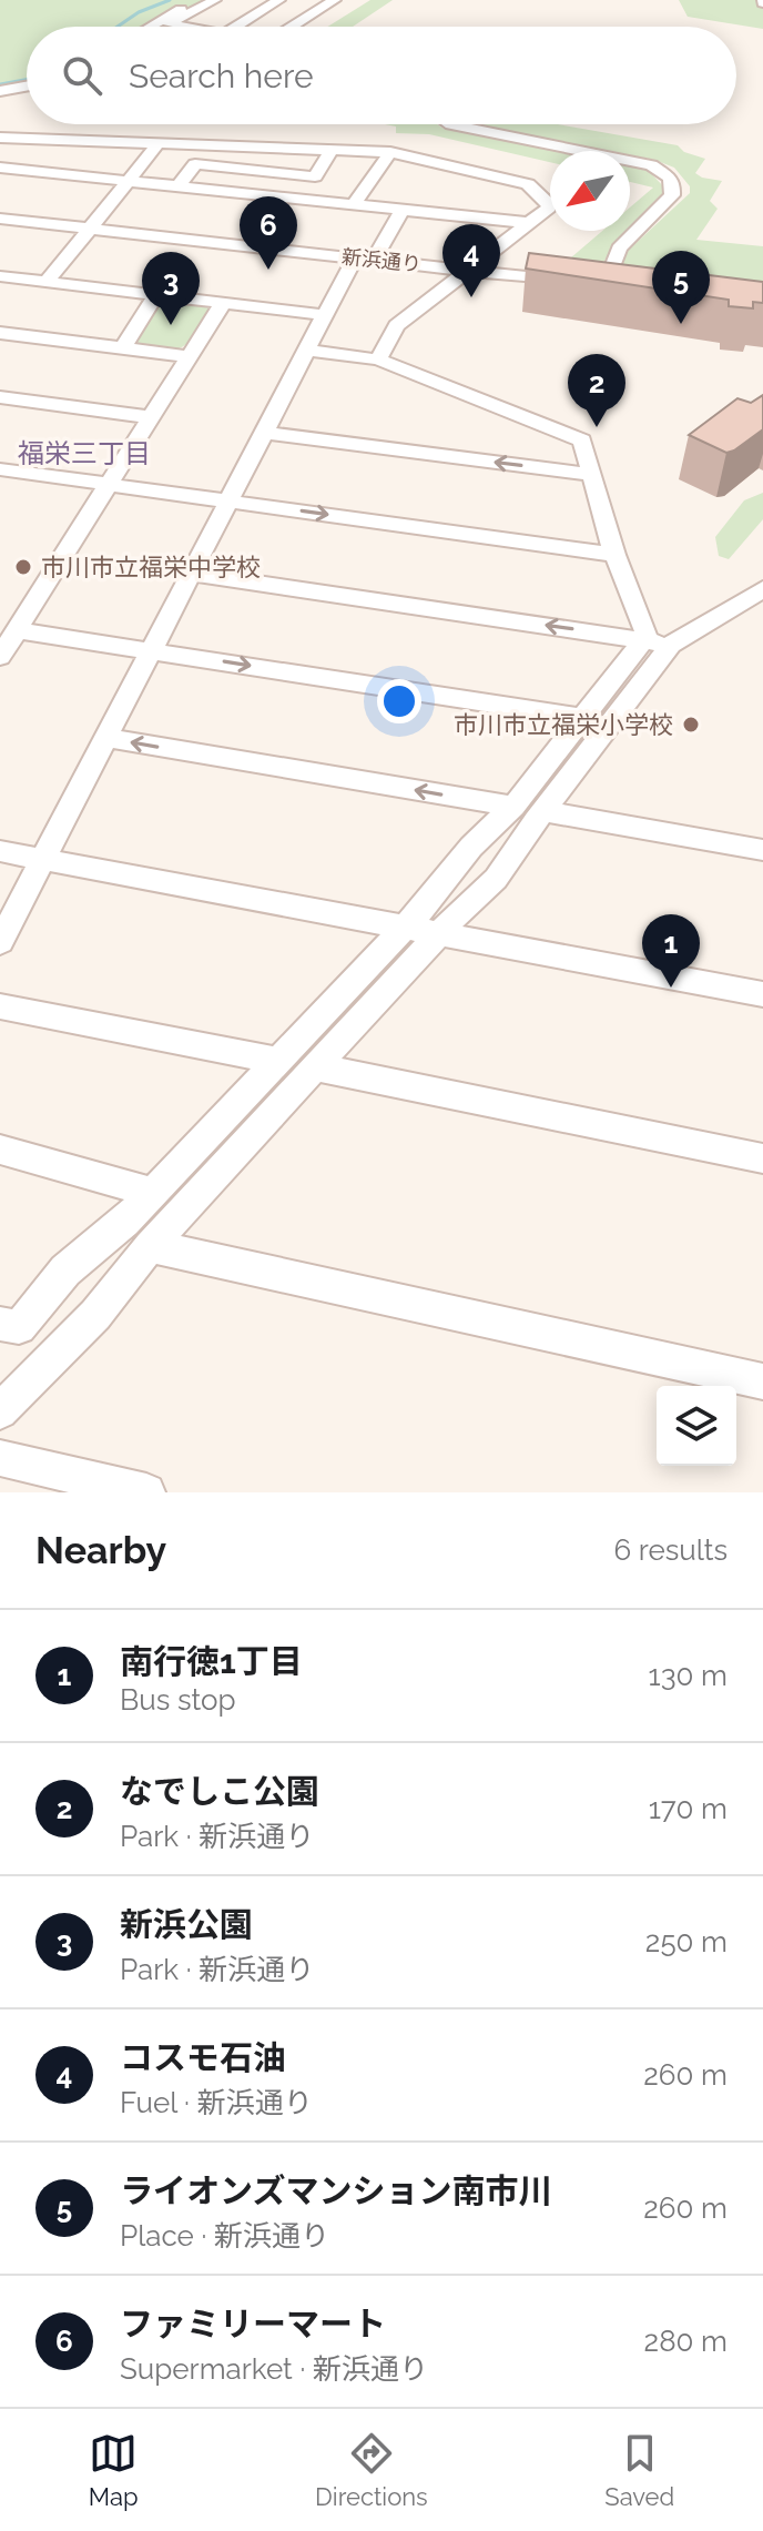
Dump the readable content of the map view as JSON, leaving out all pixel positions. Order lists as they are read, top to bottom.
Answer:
{
  "streets": {
    "street": ["新浜通り"]
  },
  "districts": ["福栄三丁目"],
  "places": ["市川市立福栄中学校", "市川市立福栄小学校"],
  "north": "bottom left",
  "page": {
    "search": "Search here",
    "pins": [
      "6",
      "4",
      "5",
      "3",
      "2",
      "1"
    ],
    "heading": ["Nearby", "6 results"],
    "list": [
      {
        "mark": "1",
        "name": "南行徳1丁目",
        "note": "Bus stop",
        "value": "130 m"
      },
      {
        "mark": "2",
        "name": "なでしこ公園",
        "note": "Park · 新浜通り",
        "value": "170 m"
      },
      {
        "mark": "3",
        "name": "新浜公園",
        "note": "Park · 新浜通り",
        "value": "250 m"
      },
      {
        "mark": "4",
        "name": "コスモ石油",
        "note": "Fuel · 新浜通り",
        "value": "260 m"
      },
      {
        "mark": "5",
        "name": "ライオンズマンション南市川",
        "note": "Place · 新浜通り",
        "value": "260 m"
      },
      {
        "mark": "6",
        "name": "ファミリーマート",
        "note": "Supermarket · 新浜通り",
        "value": "280 m"
      }
    ],
    "nav": ["Map", "Directions", "Saved"]
  }
}
